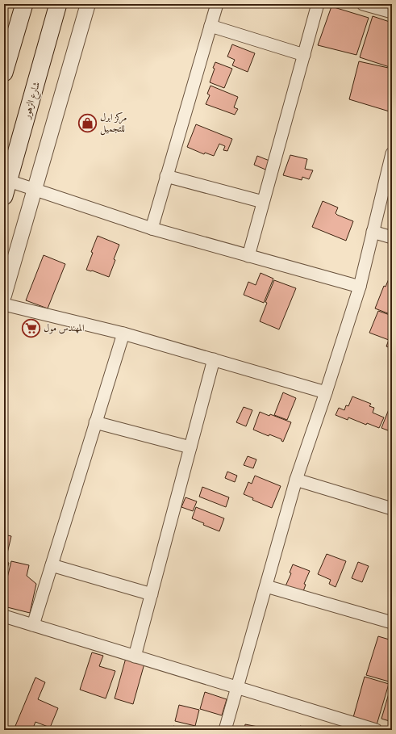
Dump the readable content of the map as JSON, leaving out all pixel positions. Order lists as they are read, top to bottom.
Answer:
{
  "streets": {
    "main road": ["شارع الزهور"]
  },
  "places": {
    "shop": ["مركز ابرل للتجميل"],
    "supermarket": ["المهندس مول"]
  }
}
